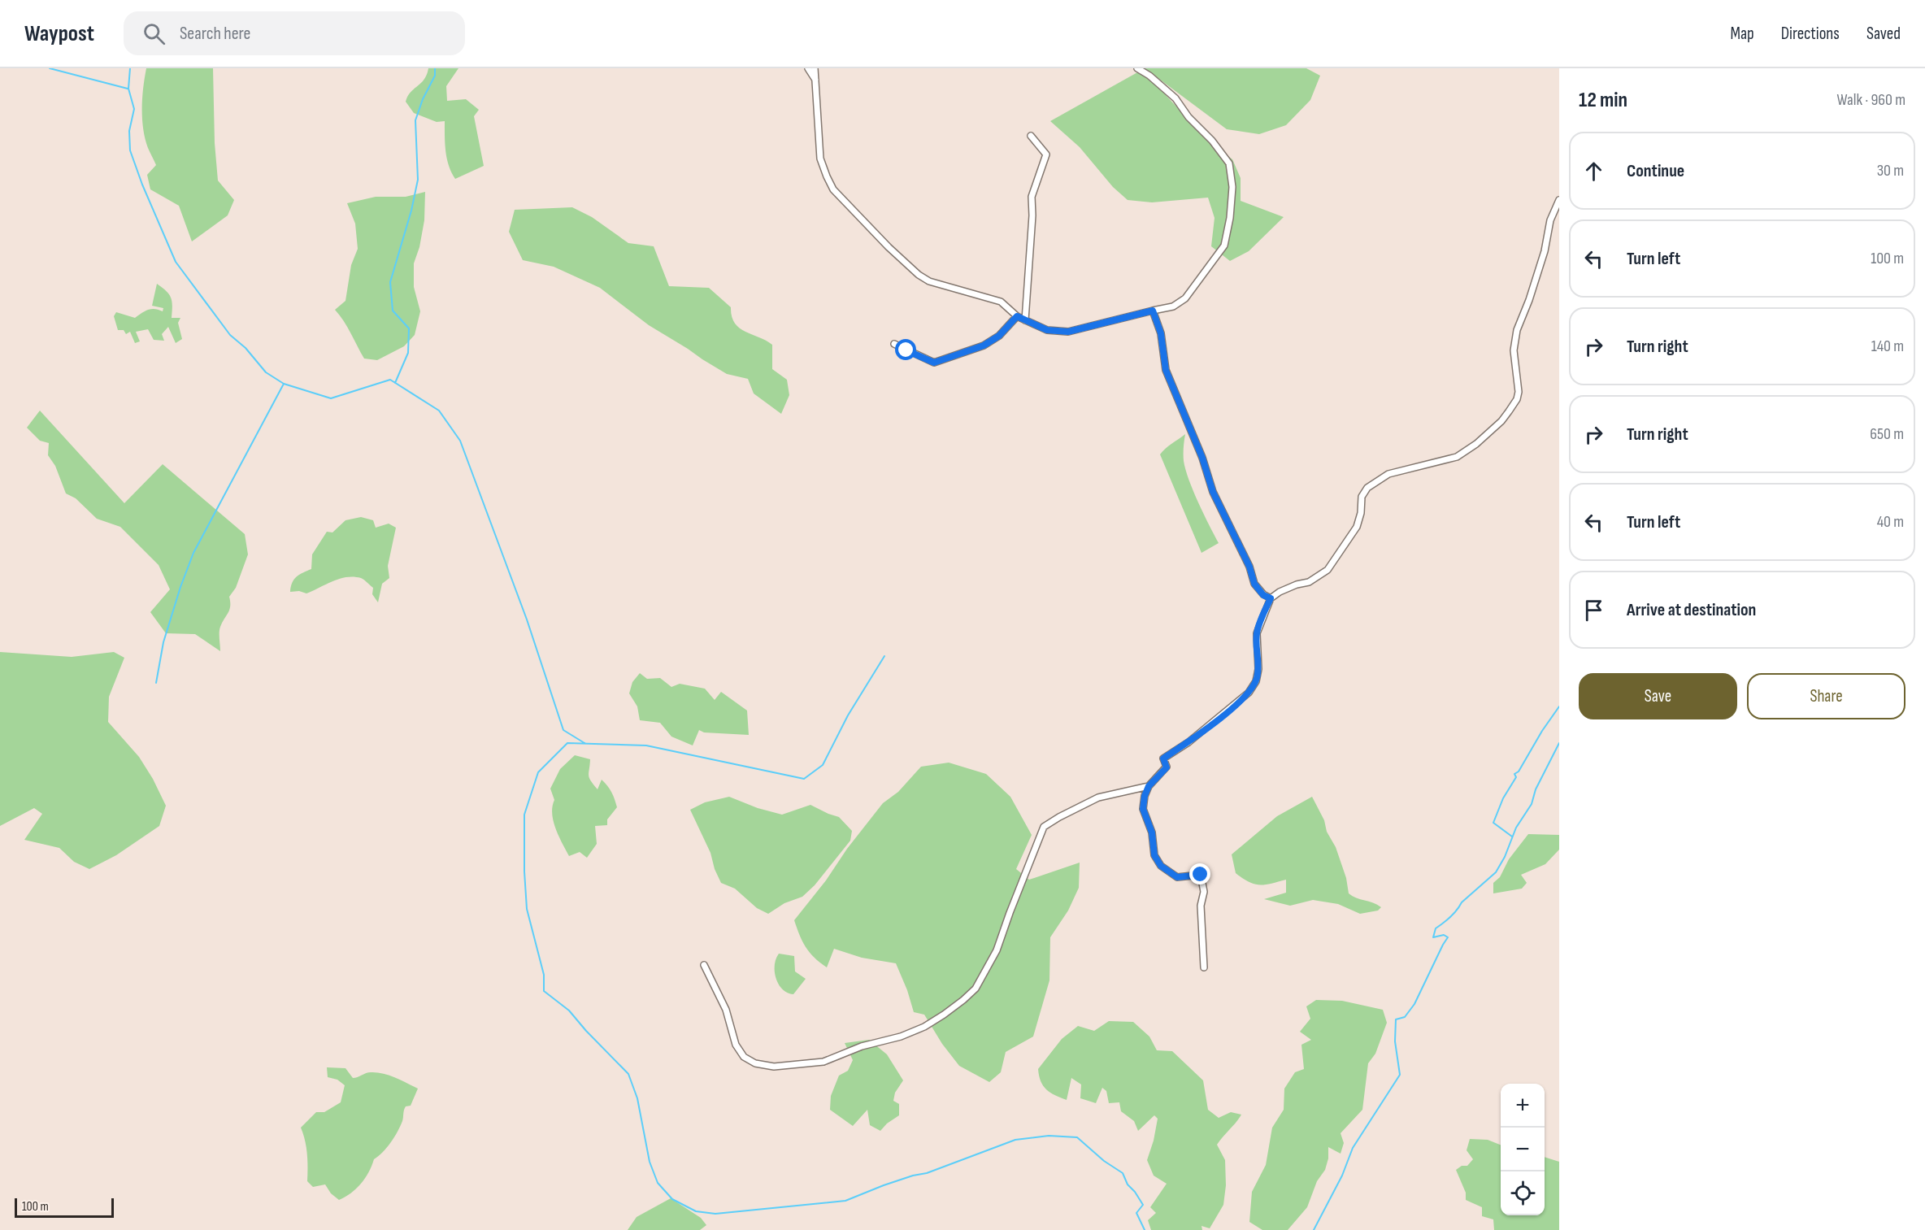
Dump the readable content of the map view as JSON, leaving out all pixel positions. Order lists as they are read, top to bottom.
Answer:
{
  "scale_bar": "100 m",
  "page": {
    "header": "Waypost",
    "search": "Search here",
    "nav": ["Map", "Directions", "Saved"],
    "heading": ["12 min", "Walk · 960 m"],
    "list": [
      ["Continue", "30 m"],
      ["Turn left", "100 m"],
      ["Turn right", "140 m"],
      ["Turn right", "650 m"],
      ["Turn left", "40 m"],
      "Arrive at destination"
    ],
    "buttons": ["Save", "Share"],
    "map_buttons": ["+", "−"],
    "scale": "100 m"
  }
}
